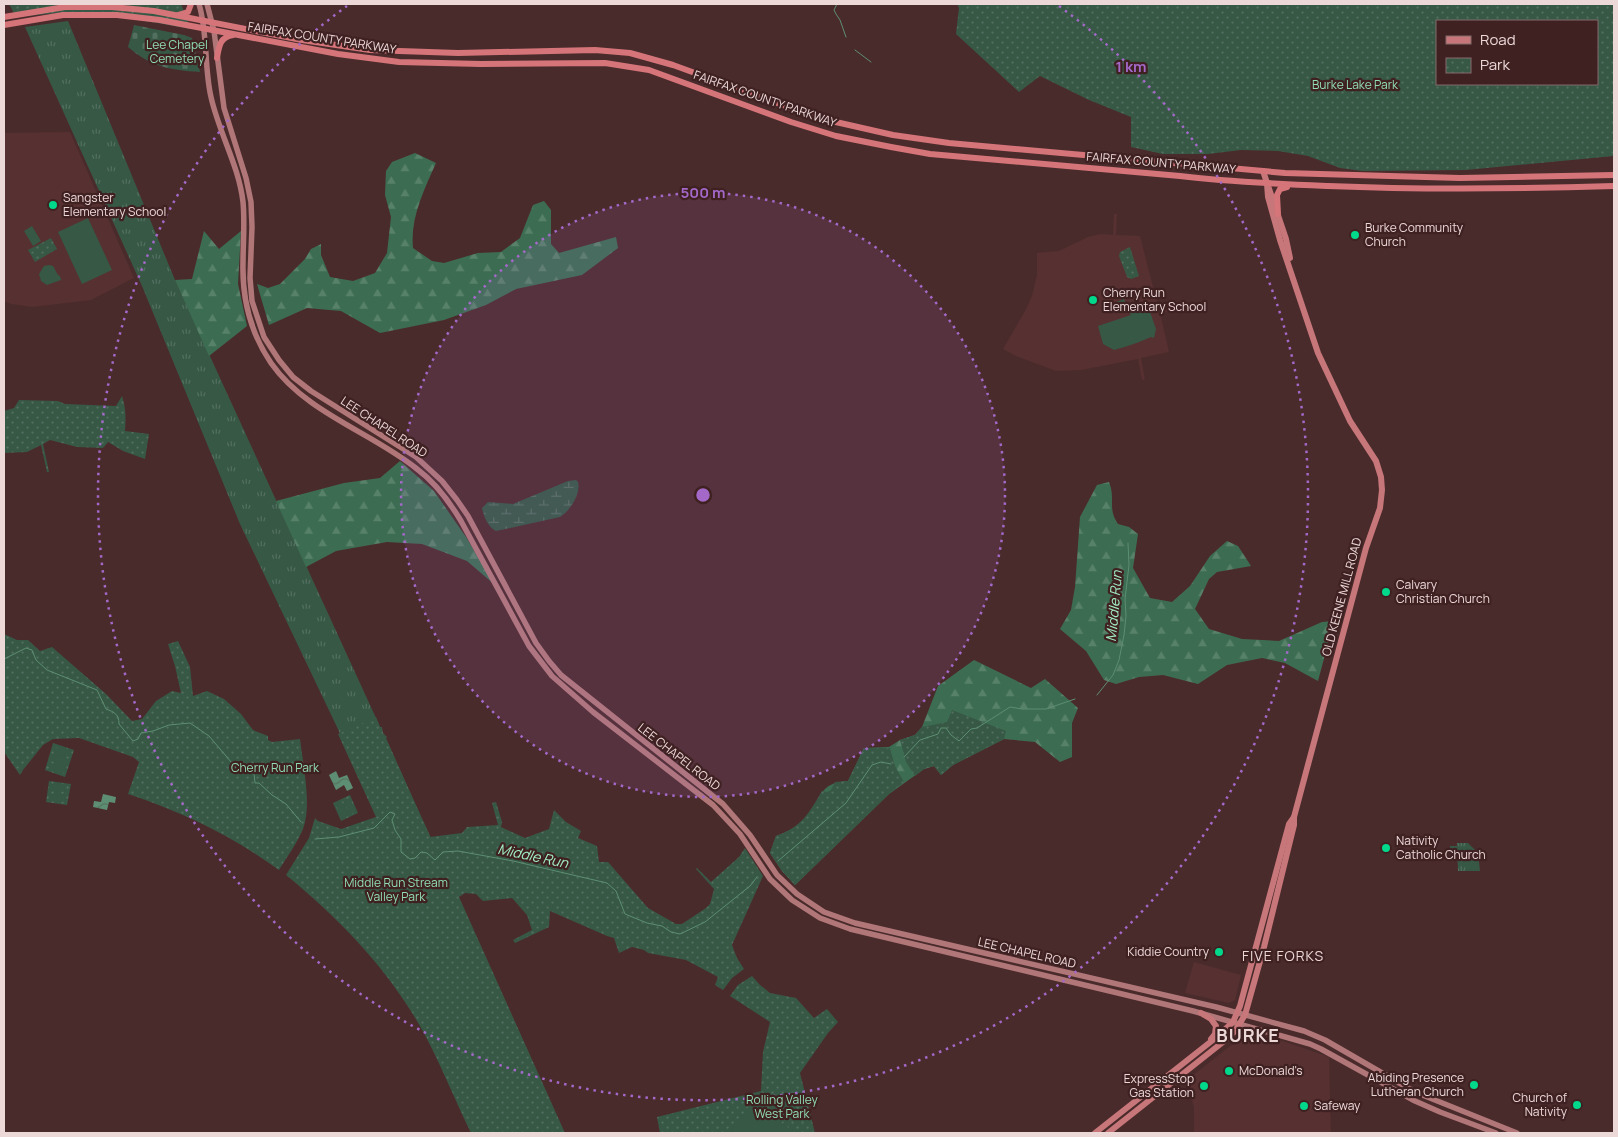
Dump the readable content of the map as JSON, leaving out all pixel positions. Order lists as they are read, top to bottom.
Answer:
{
  "streets": {
    "highway": ["FAIRFAX COUNTY PARKWAY"],
    "main road": ["LEE CHAPEL ROAD", "OLD KEENE MILL ROAD"]
  },
  "crossings": [
    ["FAIRFAX COUNTY PARKWAY", "LEE CHAPEL ROAD"],
    ["FAIRFAX COUNTY PARKWAY", "OLD KEENE MILL ROAD"],
    ["LEE CHAPEL ROAD", "OLD KEENE MILL ROAD"]
  ],
  "districts": ["FIVE FORKS", "BURKE"],
  "water": ["Middle Run"],
  "parks": [
    "Lee Chapel Cemetery",
    "Burke Lake Park",
    "Cherry Run Park",
    "Middle Run Stream Valley Park",
    "Rolling Valley West Park"
  ],
  "places": [
    "Sangster Elementary School",
    "Burke Community Church",
    "Cherry Run Elementary School",
    "Calvary Christian Church",
    "Nativity Catholic Church",
    "Kiddie Country",
    "McDonald's",
    "Abiding Presence Lutheran Church",
    "ExpressStop Gas Station",
    "Church of Nativity",
    "Safeway"
  ],
  "legend": ["Road", "Park"],
  "rings": ["1 km", "500 m"]
}
